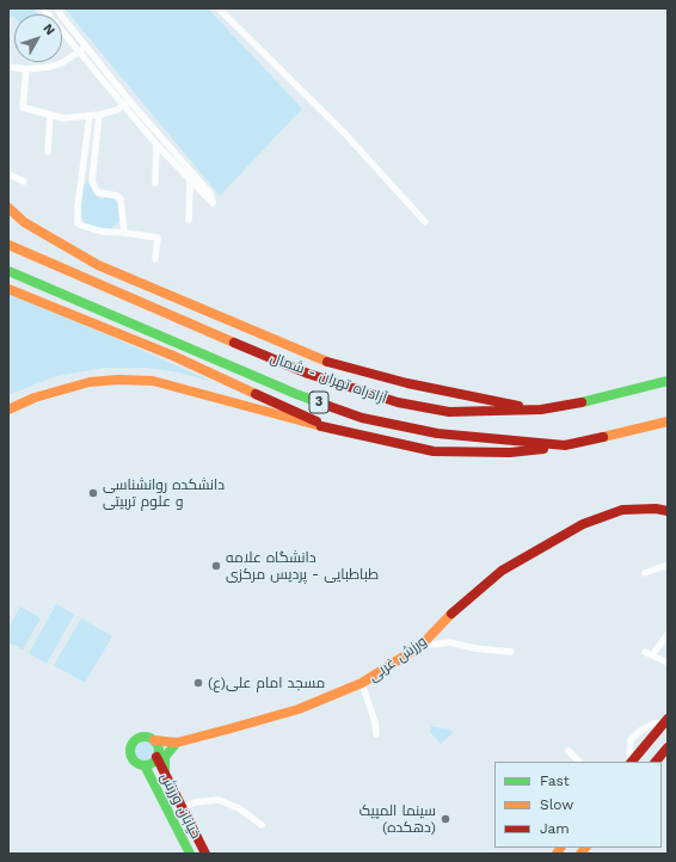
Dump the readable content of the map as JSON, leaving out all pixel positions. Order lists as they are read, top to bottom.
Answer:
{
  "streets": {
    "main road": [
      "آزادراه تهران - شمال",
      "3",
      "ورزش غربی",
      "خیابان ورزش"
    ]
  },
  "crossings": [
    ["ورزش غربی", "خیابان ورزش"]
  ],
  "places": [
    "دانشکده روانشناسی و علوم تربیتی",
    "دانشگاه علامه طباطبایی - پردیس مرکزی",
    "مسجد امام علی(ع)",
    "سینما المپیک (دهکده)"
  ],
  "legend": ["Fast", "Slow", "Jam"],
  "north": "top right"
}
